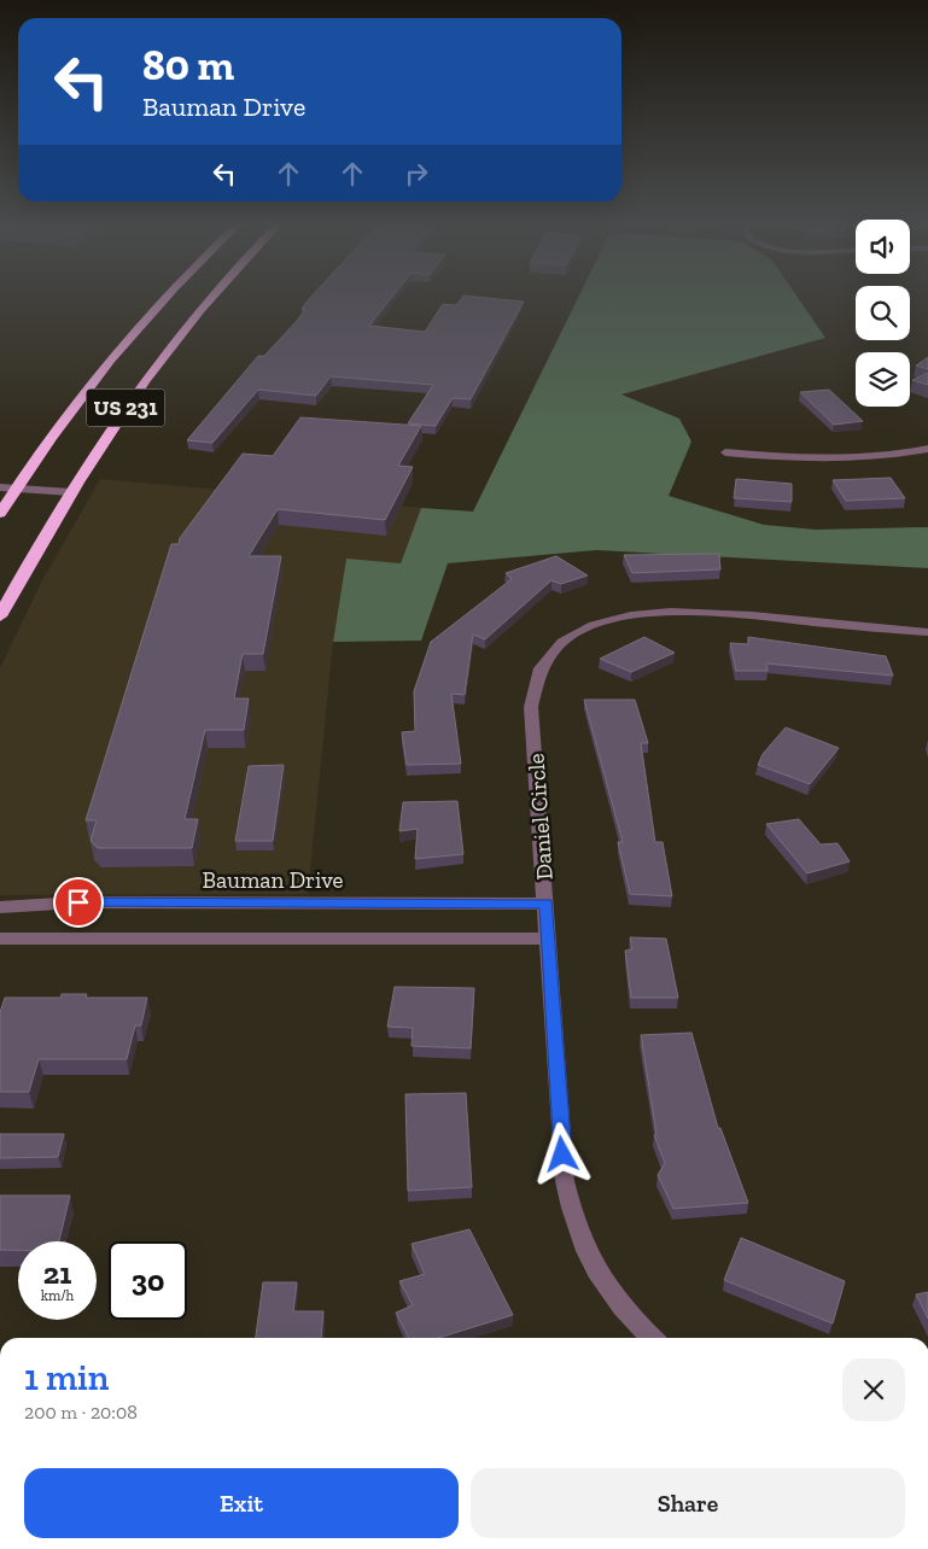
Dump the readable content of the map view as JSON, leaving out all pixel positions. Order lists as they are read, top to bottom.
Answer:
{
  "streets": {
    "highway": ["US 231"],
    "street": ["Daniel Circle", "Bauman Drive"]
  },
  "crossings": [
    ["Daniel Circle", "Bauman Drive"]
  ],
  "page": {
    "turn": ["80 m", "Bauman Drive"],
    "speed": "21 km/h",
    "limit": "30",
    "heading": ["1 min", "200 m · 20:08"],
    "buttons": ["Exit", "Share"]
  }
}
